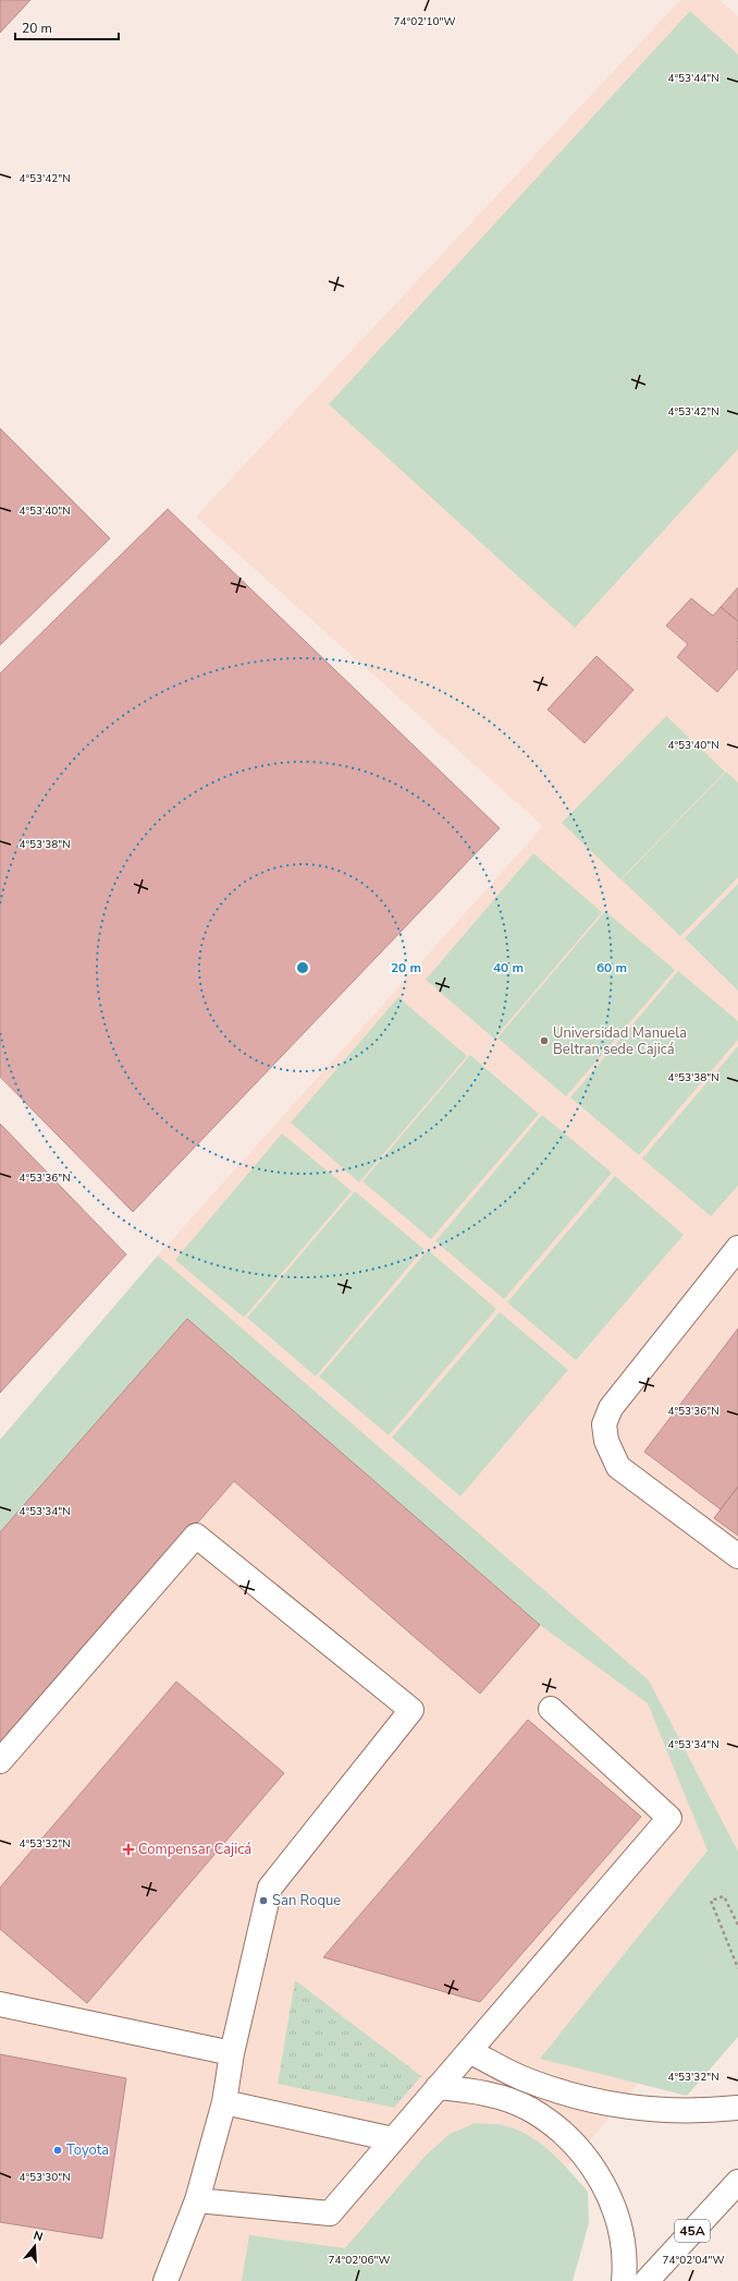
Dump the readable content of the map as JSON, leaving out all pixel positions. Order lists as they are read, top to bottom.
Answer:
{
  "streets": {
    "main road": ["45A"]
  },
  "places": {
    "other": ["Universidad Manuela Beltran sede Cajicá", "San Roque", "Toyota"],
    "health": ["Compensar Cajicá"]
  },
  "scale_bar": "20 m",
  "north": "top",
  "coordinates": [
    "74°02'10\"W",
    "4°53'44\"N",
    "4°53'42\"N",
    "4°53'40\"N",
    "4°53'38\"N",
    "4°53'36\"N",
    "4°53'34\"N",
    "4°53'32\"N",
    "4°53'30\"N",
    "74°02'06\"W",
    "74°02'04\"W"
  ],
  "rings": ["20 m", "40 m", "60 m"]
}
